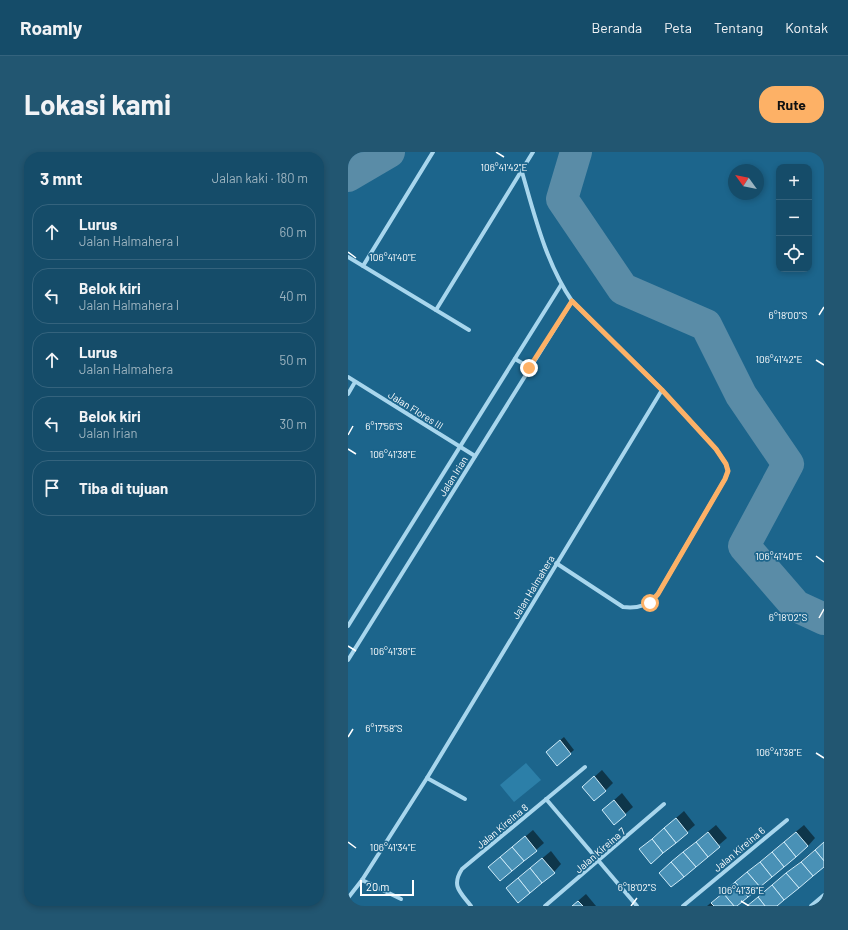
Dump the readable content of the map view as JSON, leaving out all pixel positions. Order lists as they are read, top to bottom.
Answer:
{
  "streets": {
    "street": [
      "Jalan Flores III",
      "Jalan Irian",
      "Jalan Halmahera",
      "Jalan Kireina 8",
      "Jalan Kireina 6",
      "Jalan Kireina 7"
    ]
  },
  "crossings": [
    ["Jalan Flores III", "Jalan Irian"]
  ],
  "scale_bar": "20 m",
  "north": "top left",
  "page": {
    "header": "Roamly",
    "nav": [
      "Beranda",
      "Peta",
      "Tentang",
      "Kontak"
    ],
    "buttons": "Rute",
    "title": "Lokasi kami",
    "heading": ["3 mnt", "Jalan kaki · 180 m"],
    "map_buttons": ["+", "−"],
    "list": [
      ["Lurus", "Jalan Halmahera I", "60 m"],
      ["Belok kiri", "Jalan Halmahera I", "40 m"],
      ["Lurus", "Jalan Halmahera", "50 m"],
      ["Belok kiri", "Jalan Irian", "30 m"],
      "Tiba di tujuan"
    ],
    "scale": "20 m"
  },
  "coordinates": [
    "106°41'42\"E",
    "106°41'40\"E",
    "6°18'00\"S",
    "6°17'56\"S",
    "106°41'38\"E",
    "6°18'02\"S",
    "106°41'36\"E",
    "6°17'58\"S",
    "106°41'34\"E"
  ]
}
